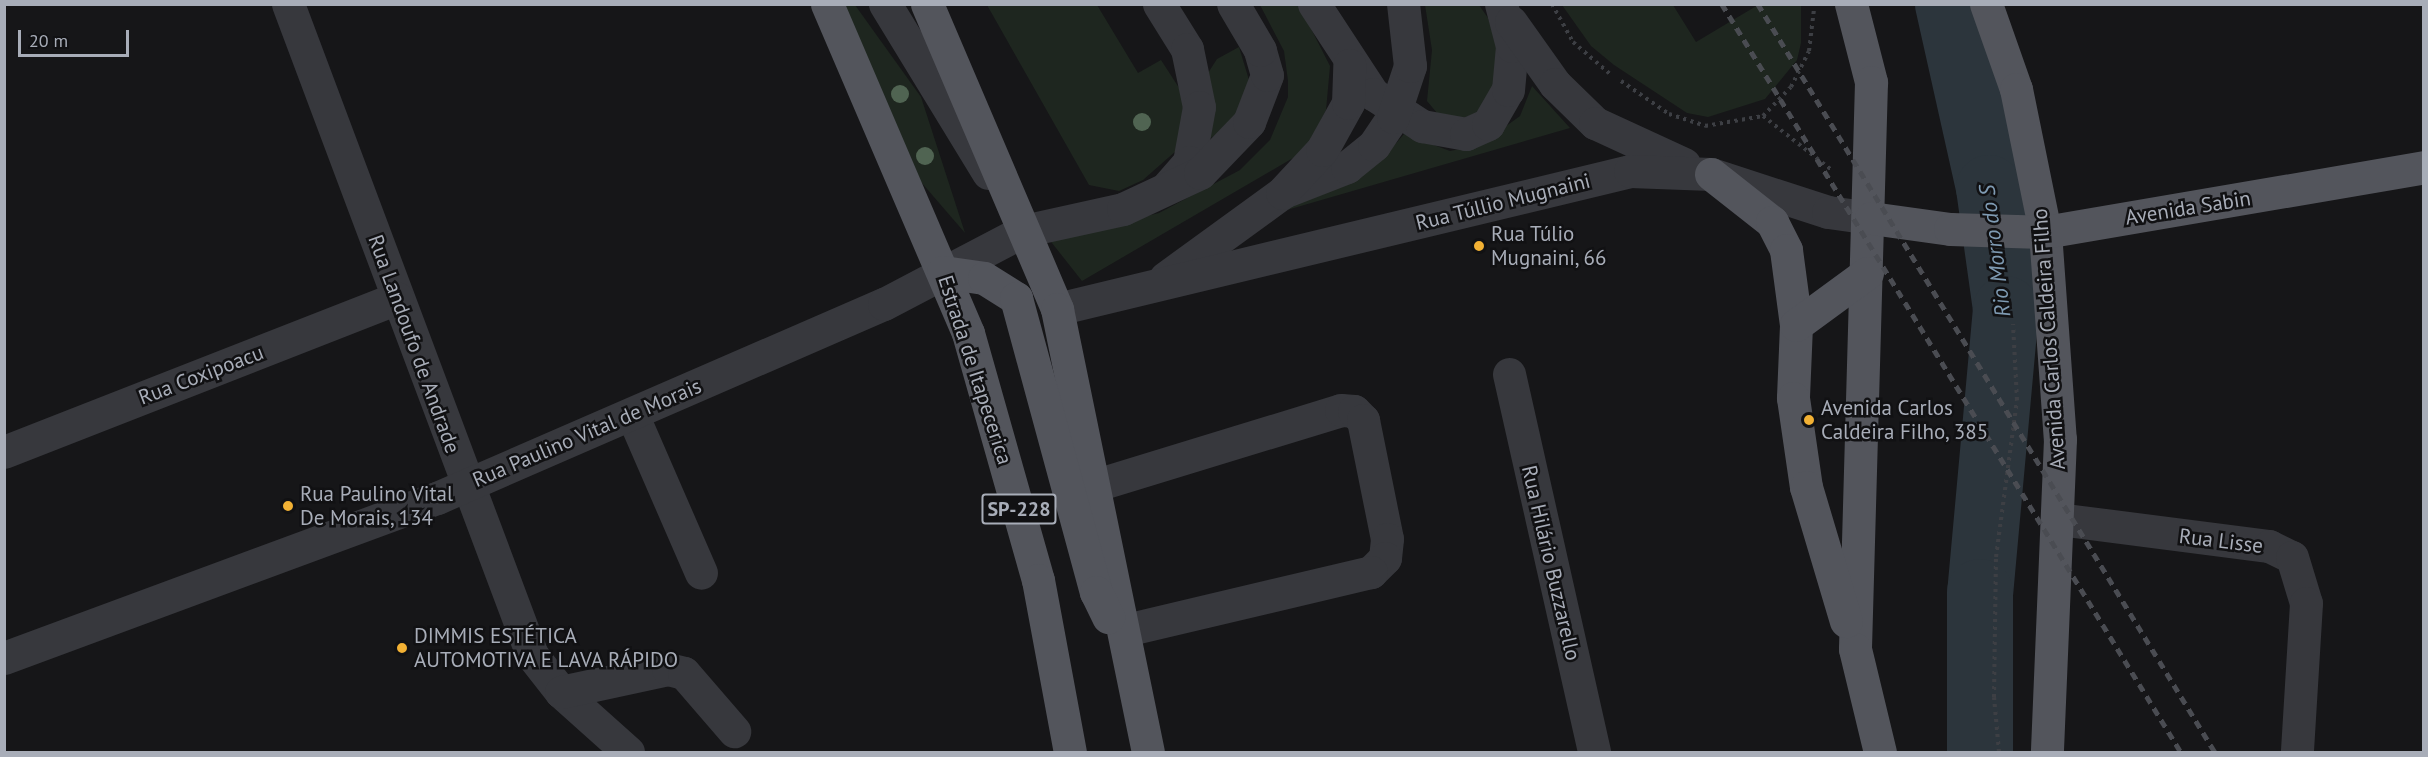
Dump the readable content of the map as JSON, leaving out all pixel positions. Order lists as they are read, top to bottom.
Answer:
{
  "streets": {
    "main road": [
      "Rua Túllio Mugnaini",
      "Avenida Sabin",
      "Avenida Carlos Caldeira Filho",
      "Estrada de Itapecerica",
      "SP-228"
    ],
    "street": [
      "Rua Landoufo de Andrade",
      "Rua Coxipoacu",
      "Rua Paulino Vital de Morais",
      "Rua Lisse",
      "Rua Hilário Buzzarello"
    ]
  },
  "crossings": [
    ["Rua Túllio Mugnaini", "Avenida Sabin"],
    ["Avenida Sabin", "Avenida Carlos Caldeira Filho"],
    ["Avenida Carlos Caldeira Filho", "Rua Lisse"],
    ["Rua Landoufo de Andrade", "Rua Coxipoacu"],
    ["Rua Landoufo de Andrade", "Rua Paulino Vital de Morais"],
    ["Estrada de Itapecerica", "Rua Paulino Vital de Morais"]
  ],
  "water": ["Rio Morro do S"],
  "places": [
    "Rua Túlio Mugnaini, 66",
    "Avenida Carlos Caldeira Filho, 385",
    "Rua Paulino Vital De Morais, 134",
    "DIMMIS ESTÉTICA AUTOMOTIVA E LAVA RÁPIDO"
  ],
  "scale_bar": "20 m"
}
